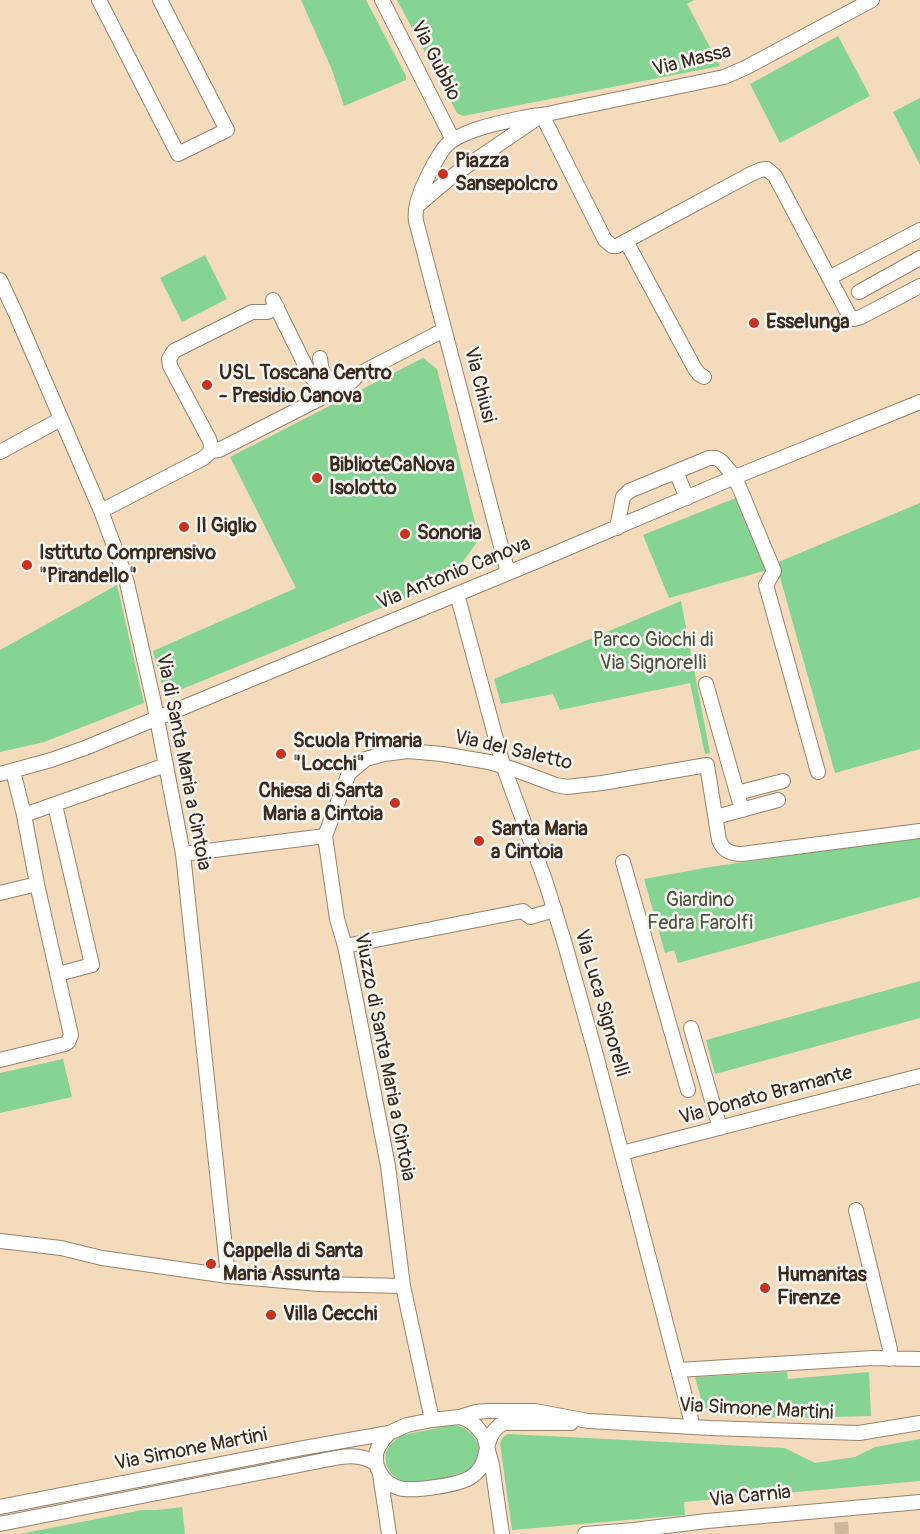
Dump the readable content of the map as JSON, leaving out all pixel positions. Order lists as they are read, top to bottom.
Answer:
{
  "streets": {
    "street": [
      "Via Gubbio",
      "Via Massa",
      "Via Chiusi",
      "Via Antonio Canova",
      "Via del Saletto",
      "Via di Santa Maria a Cintoia",
      "Via Luca Signorelli",
      "Viuzzo di Santa Maria a Cintoia",
      "Via Donato Bramante",
      "Via Simone Martini",
      "Via Carnia"
    ]
  },
  "crossings": [
    ["Via Chiusi", "Via Antonio Canova"],
    ["Via Antonio Canova", "Via di Santa Maria a Cintoia"],
    ["Via Antonio Canova", "Via Luca Signorelli"],
    ["Via del Saletto", "Via Luca Signorelli"],
    ["Via del Saletto", "Viuzzo di Santa Maria a Cintoia"],
    ["Via Luca Signorelli", "Via Donato Bramante"],
    ["Via Luca Signorelli", "Via Simone Martini"],
    ["Viuzzo di Santa Maria a Cintoia", "Via Simone Martini"]
  ],
  "parks": ["Parco Giochi di Via Signorelli", "Giardino Fedra Farolfi"],
  "places": [
    "Piazza Sansepolcro",
    "Esselunga",
    "USL Toscana Centro - Presidio Canova",
    "BiblioteCaNova Isolotto",
    "Il Giglio",
    "Sonoria",
    "Istituto Comprensivo \"Pirandello\"",
    "Scuola Primaria \"Locchi\"",
    "Chiesa di Santa Maria a Cintoia",
    "Santa Maria a Cintoia",
    "Cappella di Santa Maria Assunta",
    "Humanitas Firenze",
    "Villa Cecchi"
  ]
}
